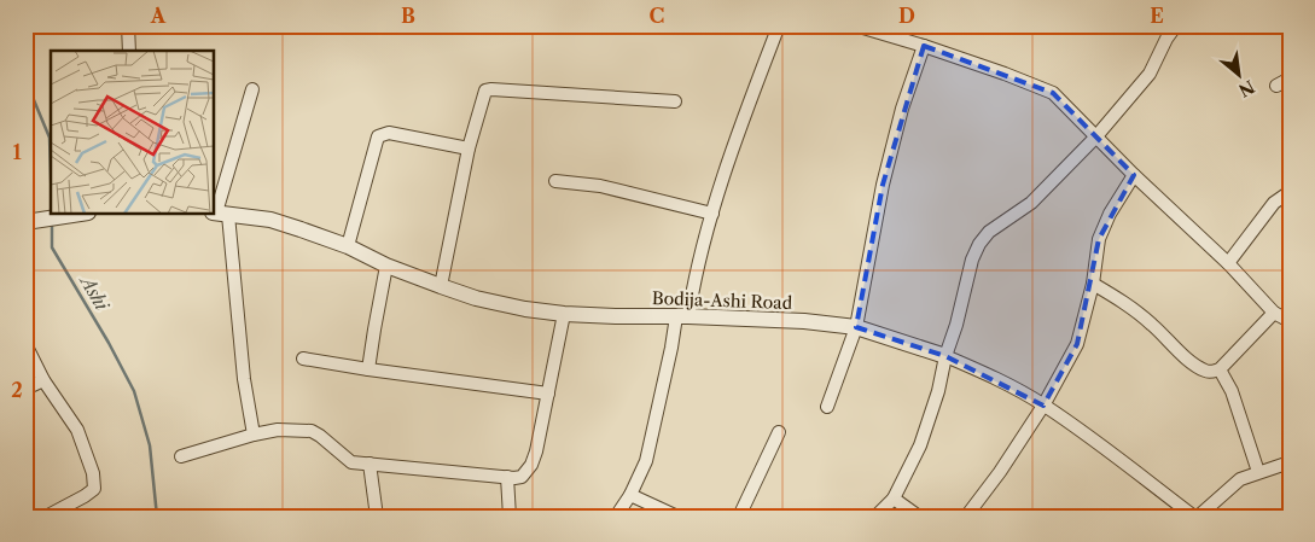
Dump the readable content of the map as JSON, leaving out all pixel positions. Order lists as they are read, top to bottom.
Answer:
{
  "streets": {
    "street": ["Bodija-Ashi Road"]
  },
  "water": ["Ashi"],
  "north": "bottom right",
  "grid": {
    "columns": [
      "A",
      "B",
      "C",
      "D",
      "E"
    ],
    "rows": ["1", "2"]
  }
}
